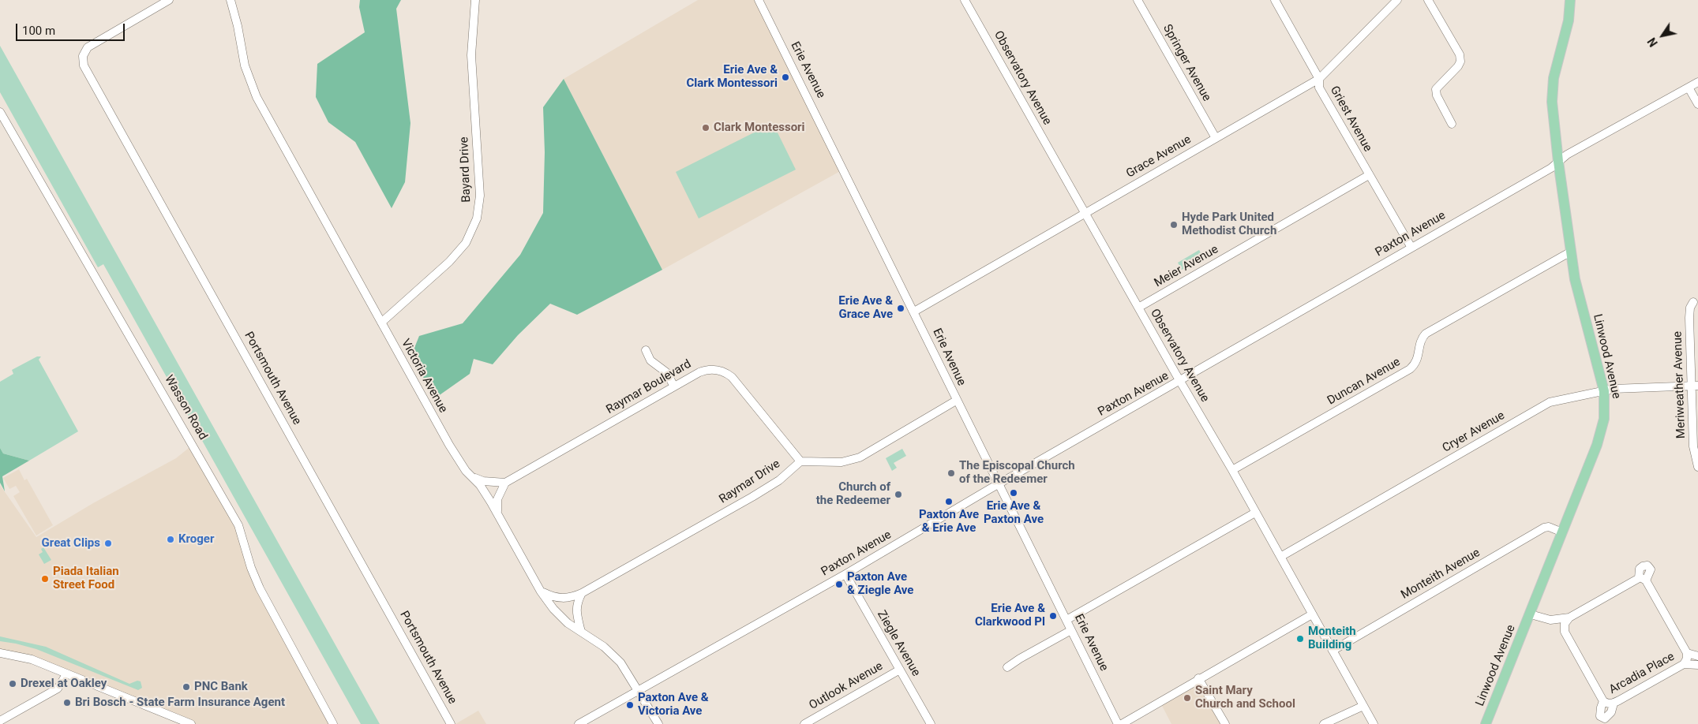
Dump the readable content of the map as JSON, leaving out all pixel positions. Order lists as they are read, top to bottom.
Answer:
{
  "streets": {
    "main road": ["Linwood Avenue"],
    "street": [
      "Springer Avenue",
      "Erie Avenue",
      "Observatory Avenue",
      "Griest Avenue",
      "Grace Avenue",
      "Bayard Drive",
      "Paxton Avenue",
      "Meier Avenue",
      "Victoria Avenue",
      "Portsmouth Avenue",
      "Duncan Avenue",
      "Meriweather Avenue",
      "Raymar Boulevard",
      "Wasson Road",
      "Cryer Avenue",
      "Raymar Drive",
      "Monteith Avenue",
      "Ziegle Avenue",
      "Arcadia Place",
      "Outlook Avenue"
    ]
  },
  "crossings": [
    ["Springer Avenue", "Grace Avenue"],
    ["Erie Avenue", "Grace Avenue"],
    ["Erie Avenue", "Paxton Avenue"],
    ["Observatory Avenue", "Grace Avenue"],
    ["Observatory Avenue", "Paxton Avenue"],
    ["Observatory Avenue", "Meier Avenue"],
    ["Observatory Avenue", "Duncan Avenue"],
    ["Observatory Avenue", "Cryer Avenue"],
    ["Observatory Avenue", "Monteith Avenue"],
    ["Griest Avenue", "Grace Avenue"],
    ["Griest Avenue", "Paxton Avenue"],
    ["Griest Avenue", "Meier Avenue"],
    ["Bayard Drive", "Victoria Avenue"],
    ["Paxton Avenue", "Linwood Avenue"],
    ["Paxton Avenue", "Victoria Avenue"],
    ["Paxton Avenue", "Ziegle Avenue"],
    ["Linwood Avenue", "Duncan Avenue"],
    ["Linwood Avenue", "Cryer Avenue"],
    ["Linwood Avenue", "Monteith Avenue"],
    ["Linwood Avenue", "Arcadia Place"],
    ["Victoria Avenue", "Raymar Drive"],
    ["Meriweather Avenue", "Cryer Avenue"],
    ["Raymar Boulevard", "Raymar Drive"],
    ["Ziegle Avenue", "Outlook Avenue"]
  ],
  "places": [
    "Erie Ave & Clark Montessori",
    "Clark Montessori",
    "Hyde Park United Methodist Church",
    "Erie Ave & Grace Ave",
    "The Episcopal Church of the Redeemer",
    "Erie Ave & Paxton Ave",
    "Church of the Redeemer",
    "Paxton Ave & Erie Ave",
    "Kroger",
    "Great Clips",
    "Piada Italian Street Food",
    "Paxton Ave & Ziegle Ave",
    "Erie Ave & Clarkwood Pl",
    "Monteith Building",
    "Drexel at Oakley",
    "PNC Bank",
    "Saint Mary Church and School",
    "Bri Bosch - State Farm Insurance Agent",
    "Paxton Ave & Victoria Ave"
  ],
  "scale_bar": "100 m",
  "north": "bottom left"
}
